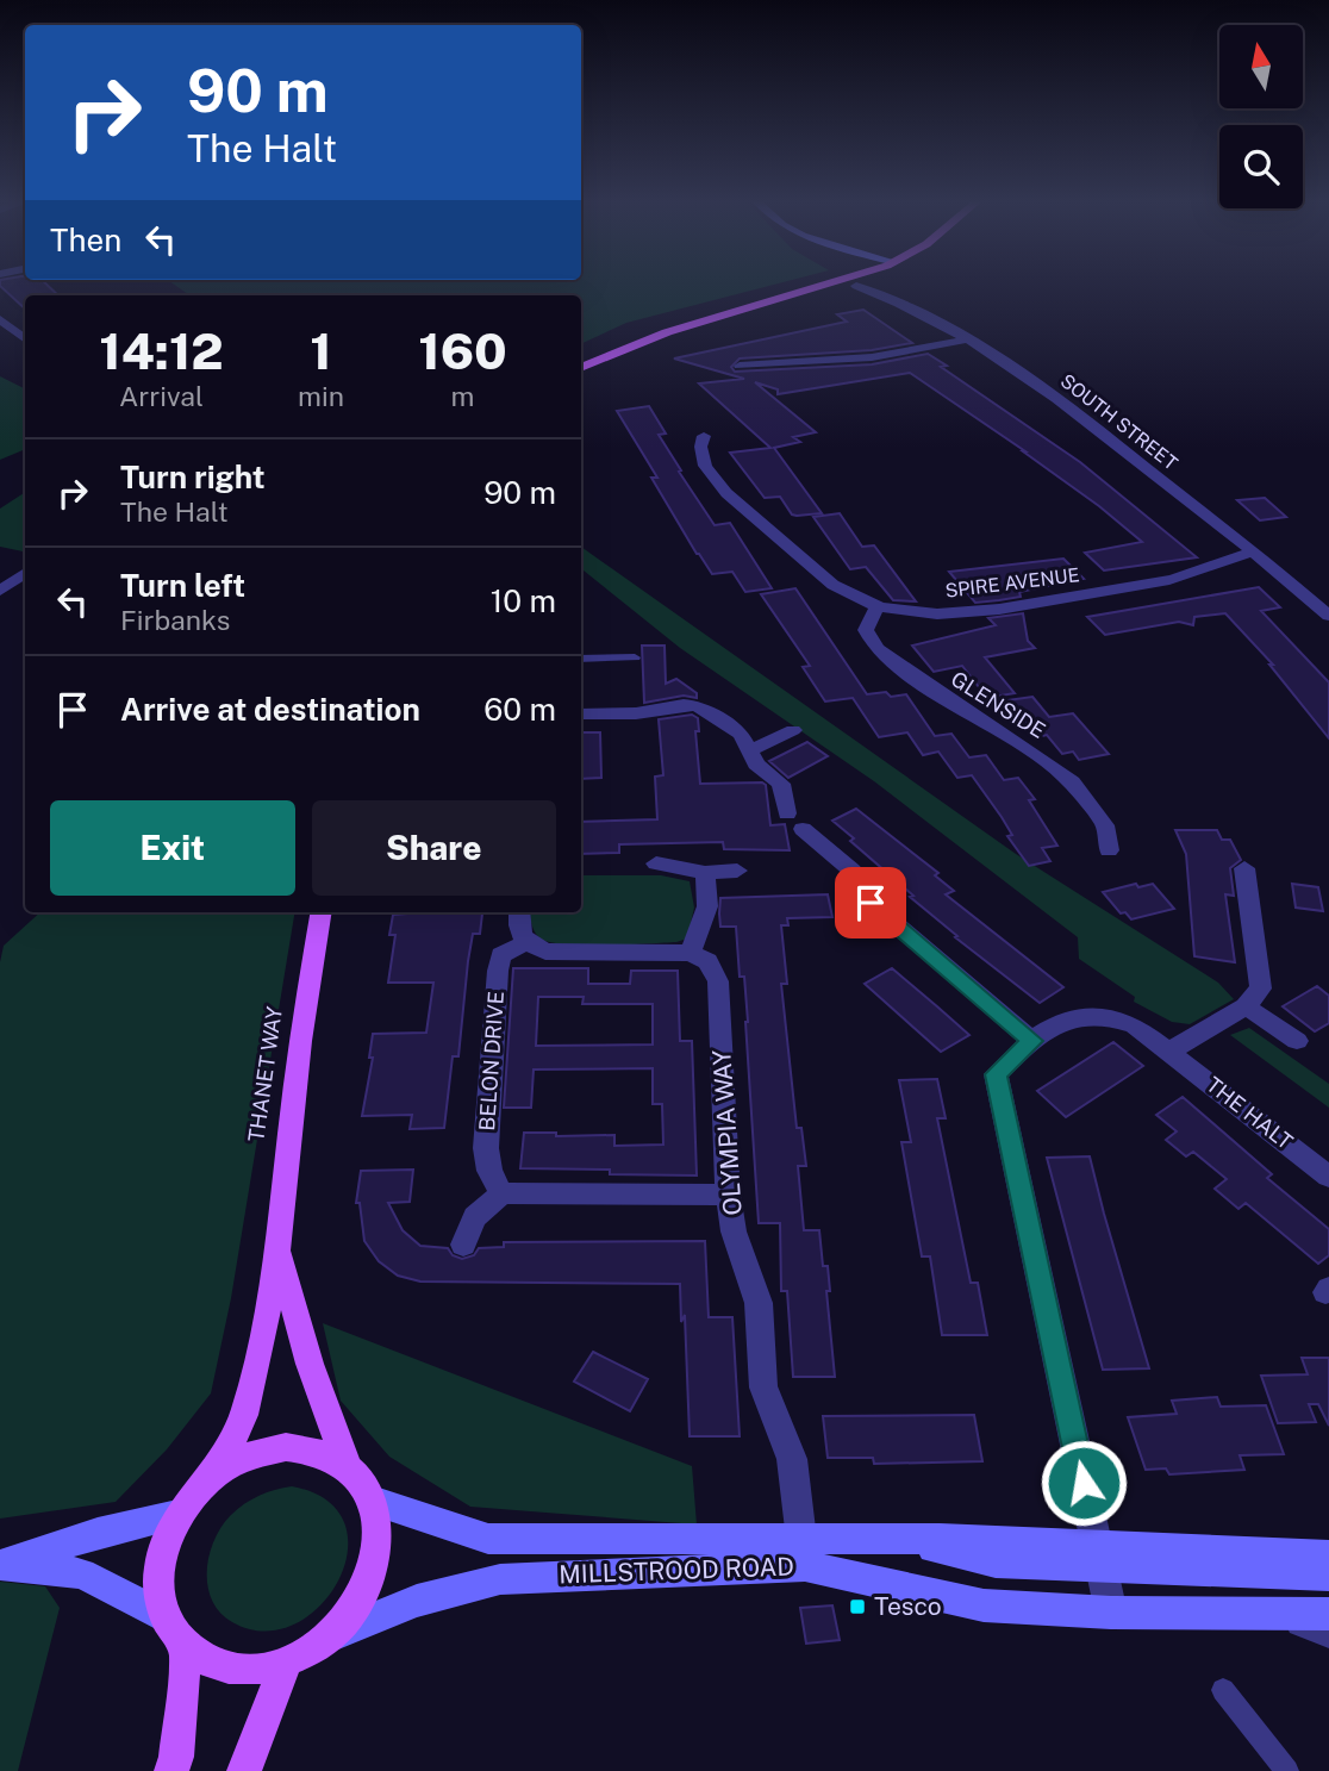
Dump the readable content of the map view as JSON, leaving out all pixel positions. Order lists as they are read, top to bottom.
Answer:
{
  "streets": {
    "main road": ["THANET WAY"],
    "street": [
      "SOUTH STREET",
      "SPIRE AVENUE",
      "GLENSIDE",
      "BELON DRIVE",
      "THE HALT",
      "OLYMPIA WAY",
      "MILLSTROOD ROAD"
    ]
  },
  "crossings": [
    ["SOUTH STREET", "SPIRE AVENUE"],
    ["SPIRE AVENUE", "GLENSIDE"],
    ["THANET WAY", "MILLSTROOD ROAD"],
    ["THE HALT", "MILLSTROOD ROAD"],
    ["OLYMPIA WAY", "MILLSTROOD ROAD"]
  ],
  "places": {
    "transit": ["Tesco"]
  },
  "north": "top",
  "page": {
    "turn": ["90 m", "The Halt"],
    "then": "Then",
    "eta": [
      "14:12",
      "Arrival",
      "1",
      "min",
      "160",
      "m"
    ],
    "list": [
      {
        "name": "Turn right",
        "note": "The Halt",
        "value": "90 m"
      },
      {
        "name": "Turn left",
        "note": "Firbanks",
        "value": "10 m"
      },
      {
        "name": "Arrive at destination",
        "value": "60 m"
      }
    ],
    "buttons": ["Exit", "Share"]
  }
}
